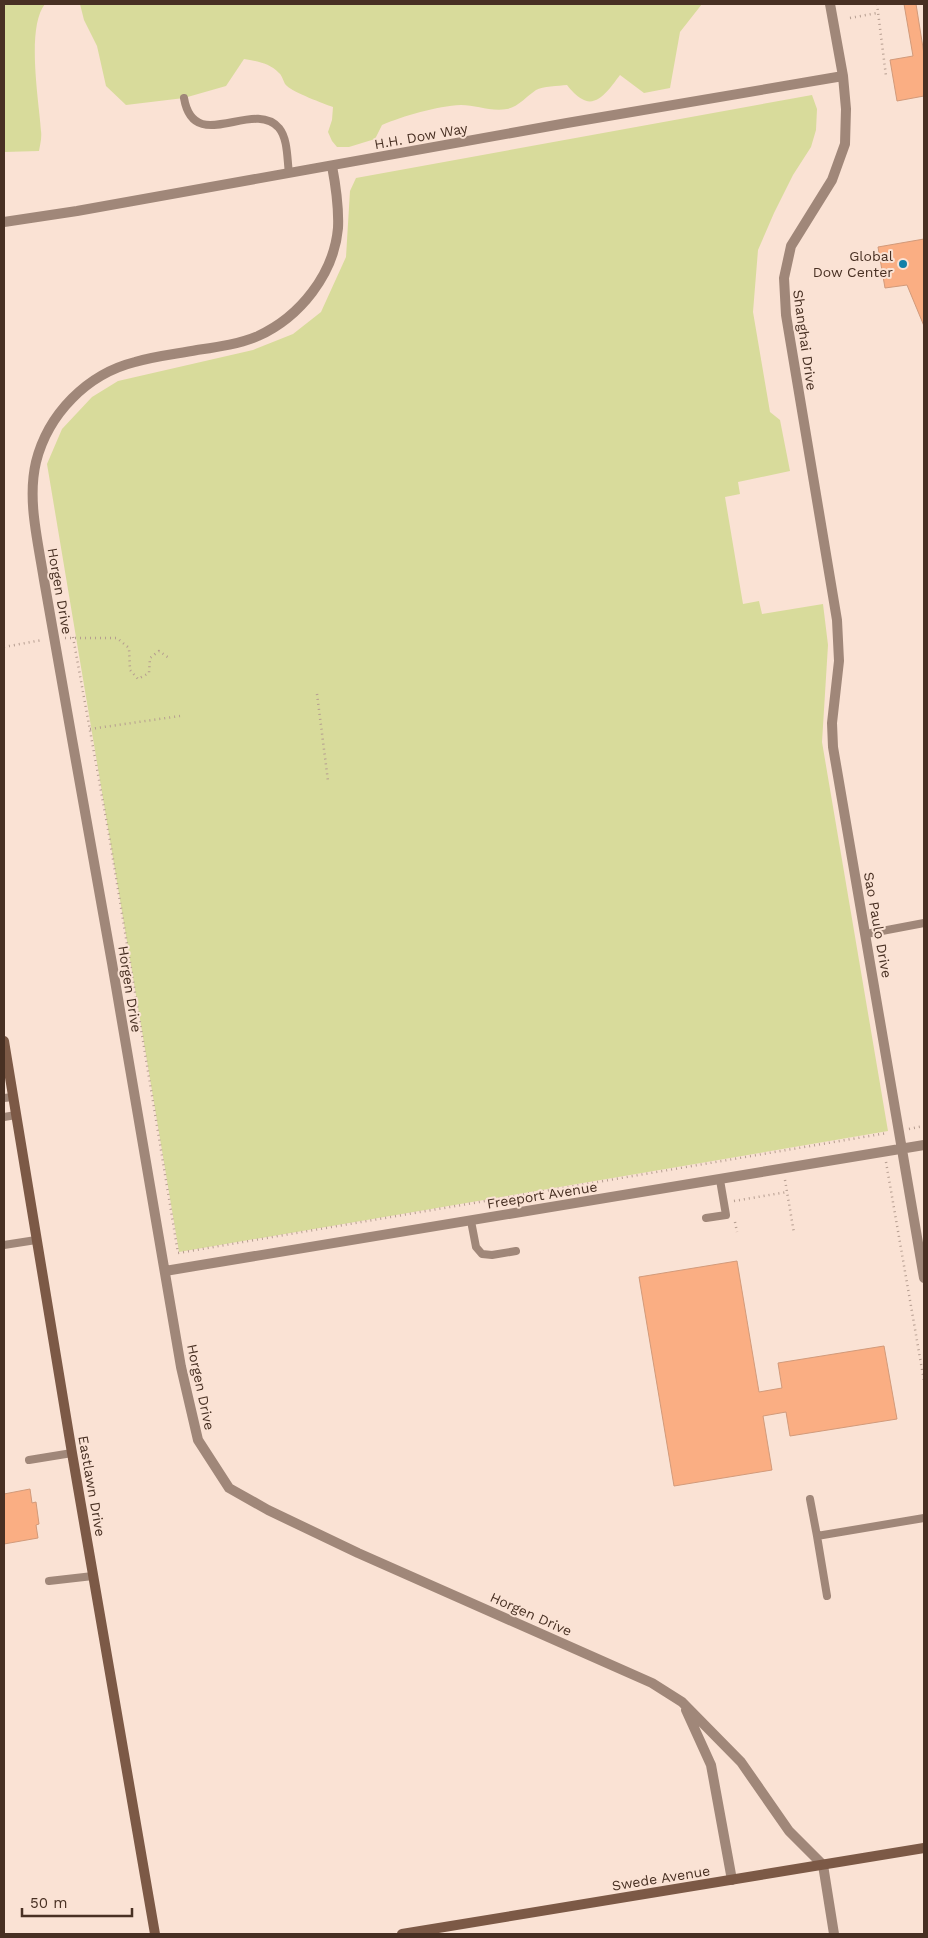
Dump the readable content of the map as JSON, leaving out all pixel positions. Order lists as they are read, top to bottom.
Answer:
{
  "streets": {
    "street": [
      "H.H. Dow Way",
      "Shanghai Drive",
      "Horgen Drive",
      "Sao Paulo Drive",
      "Freeport Avenue",
      "Eastlawn Drive",
      "Swede Avenue"
    ]
  },
  "crossings": [
    ["H.H. Dow Way", "Shanghai Drive"],
    ["H.H. Dow Way", "Horgen Drive"],
    ["Shanghai Drive", "Sao Paulo Drive"],
    ["Horgen Drive", "Freeport Avenue"],
    ["Horgen Drive", "Swede Avenue"],
    ["Sao Paulo Drive", "Freeport Avenue"]
  ],
  "places": ["Global Dow Center"],
  "scale_bar": "50 m"
}
